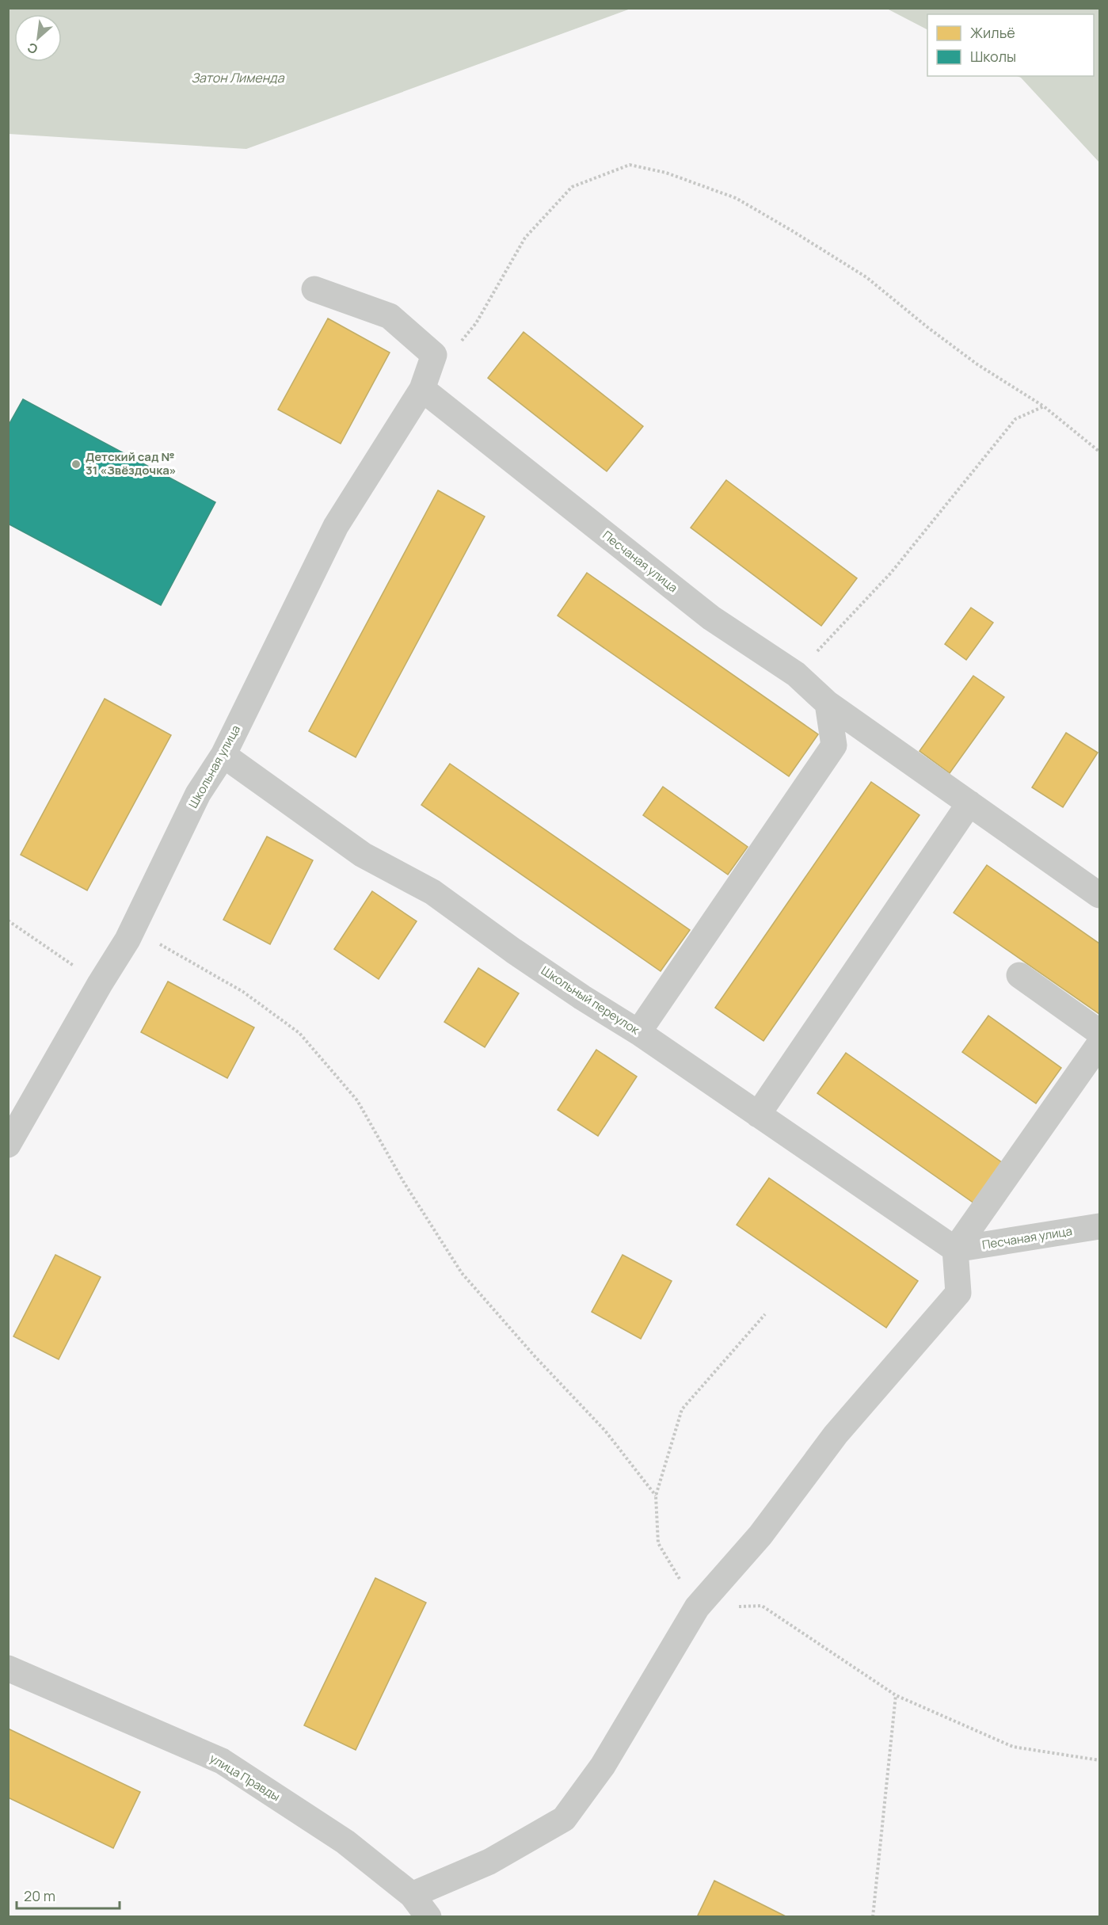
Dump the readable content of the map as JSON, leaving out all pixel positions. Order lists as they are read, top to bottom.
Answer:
{
  "streets": {
    "street": [
      "Песчаная улица",
      "Школьная улица",
      "Школьный переулок",
      "улица Правды"
    ]
  },
  "crossings": [
    ["Песчаная улица", "Школьная улица"],
    ["Песчаная улица", "Школьный переулок"],
    ["Школьная улица", "Школьный переулок"]
  ],
  "water": ["Затон Лименда"],
  "places": ["Детский сад № 31 «Звёздочка»"],
  "legend": ["Жильё", "Школы"],
  "scale_bar": "20 m",
  "north": "bottom left"
}
